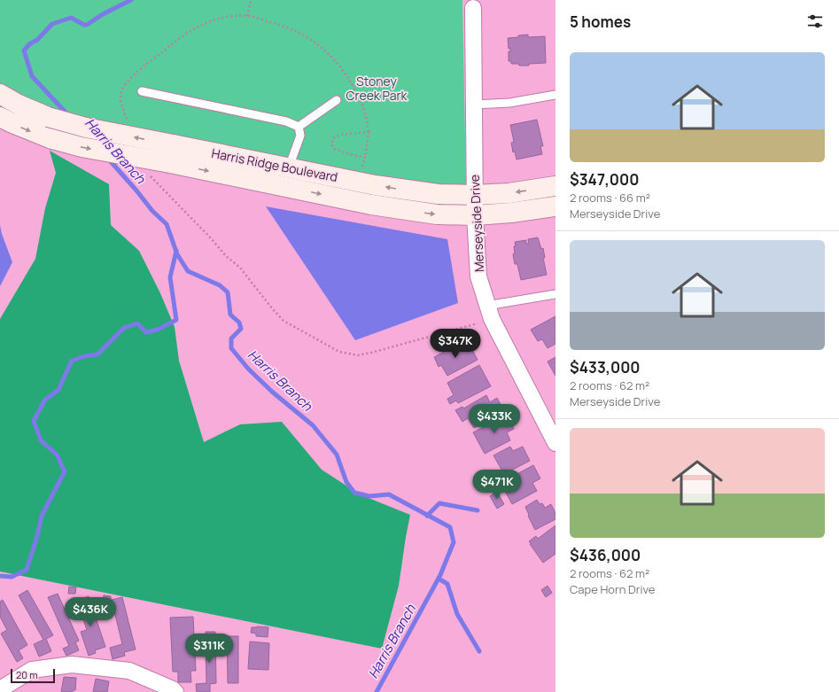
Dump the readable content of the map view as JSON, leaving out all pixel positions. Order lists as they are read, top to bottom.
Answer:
{
  "streets": {
    "street": ["Harris Ridge Boulevard", "Merseyside Drive"]
  },
  "crossings": [
    ["Harris Ridge Boulevard", "Merseyside Drive"]
  ],
  "water": ["Harris Branch"],
  "parks": ["Stoney Creek Park"],
  "scale_bar": "20 m",
  "page": {
    "heading": "5 homes",
    "list": [
      {
        "name": "$347,000",
        "note": "2 rooms · 66 m² · Merseyside Drive"
      },
      {
        "name": "$433,000",
        "note": "2 rooms · 62 m² · Merseyside Drive"
      },
      {
        "name": "$436,000",
        "note": "2 rooms · 62 m² · Cape Horn Drive"
      }
    ],
    "price": [
      "$347K",
      "$433K",
      "$471K",
      "$436K",
      "$311K"
    ],
    "scale": "20 m"
  }
}
